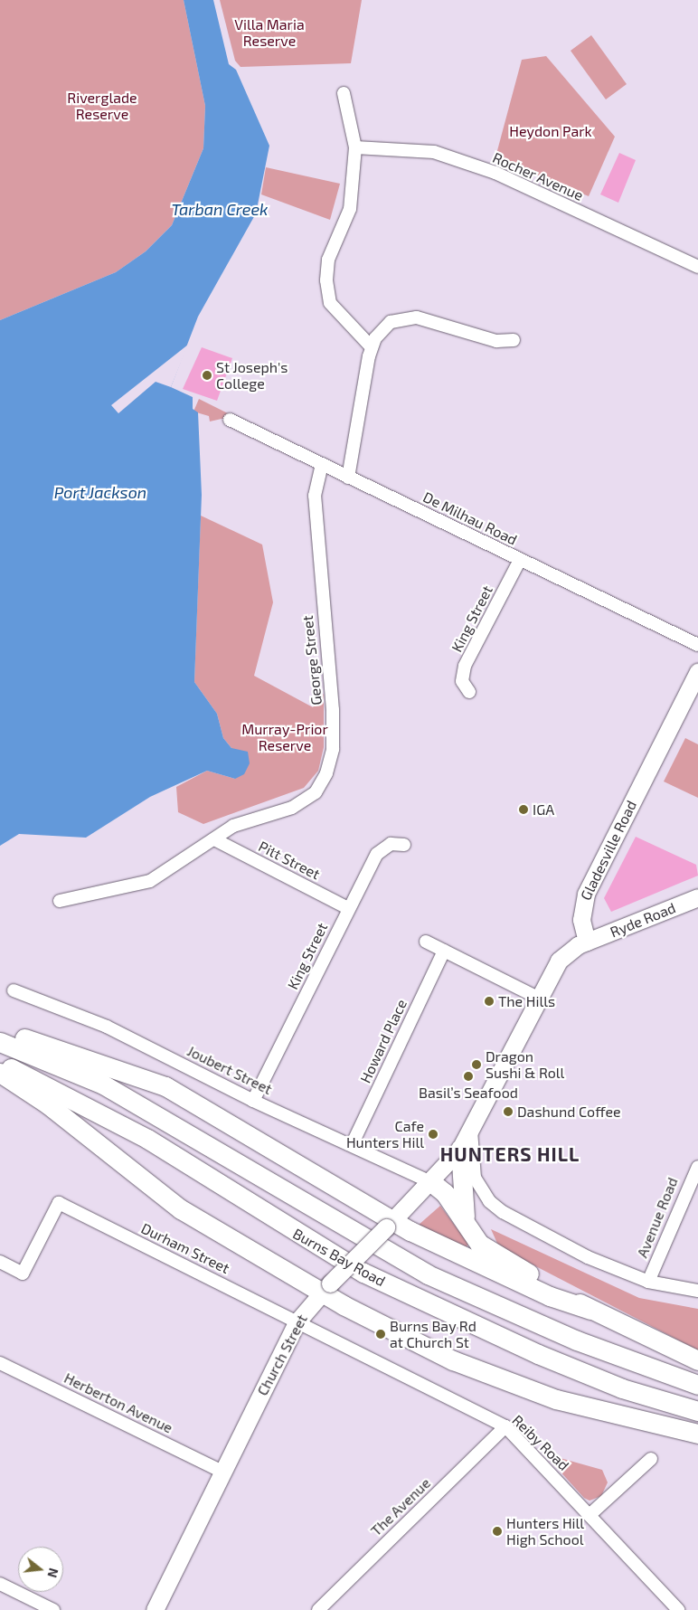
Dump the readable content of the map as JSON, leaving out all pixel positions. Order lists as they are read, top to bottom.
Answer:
{
  "streets": {
    "main road": ["Burns Bay Road"],
    "street": [
      "Rocher Avenue",
      "De Milhau Road",
      "King Street",
      "George Street",
      "Gladesville Road",
      "Pitt Street",
      "Ryde Road",
      "Howard Place",
      "Joubert Street",
      "Avenue Road",
      "Durham Street",
      "Church Street",
      "Herberton Avenue",
      "Reiby Road",
      "The Avenue"
    ]
  },
  "crossings": [
    ["De Milhau Road", "King Street"],
    ["De Milhau Road", "George Street"],
    ["King Street", "Pitt Street"],
    ["King Street", "Joubert Street"],
    ["George Street", "Pitt Street"],
    ["Gladesville Road", "Ryde Road"],
    ["Howard Place", "Joubert Street"],
    ["Joubert Street", "Church Street"],
    ["Durham Street", "Church Street"],
    ["Durham Street", "Reiby Road"],
    ["Church Street", "Herberton Avenue"],
    ["Church Street", "Reiby Road"],
    ["Reiby Road", "The Avenue"]
  ],
  "districts": ["HUNTERS HILL"],
  "water": ["Tarban Creek", "Port Jackson"],
  "parks": [
    "Villa Maria Reserve",
    "Riverglade Reserve",
    "Heydon Park",
    "Murray-Prior Reserve"
  ],
  "places": [
    "St Joseph's College",
    "IGA",
    "The Hills",
    "Dragon Sushi & Roll",
    "Basil’s Seafood",
    "Dashund Coffee",
    "Cafe Hunters Hill",
    "Burns Bay Rd at Church St",
    "Hunters Hill High School"
  ],
  "north": "right"
}
